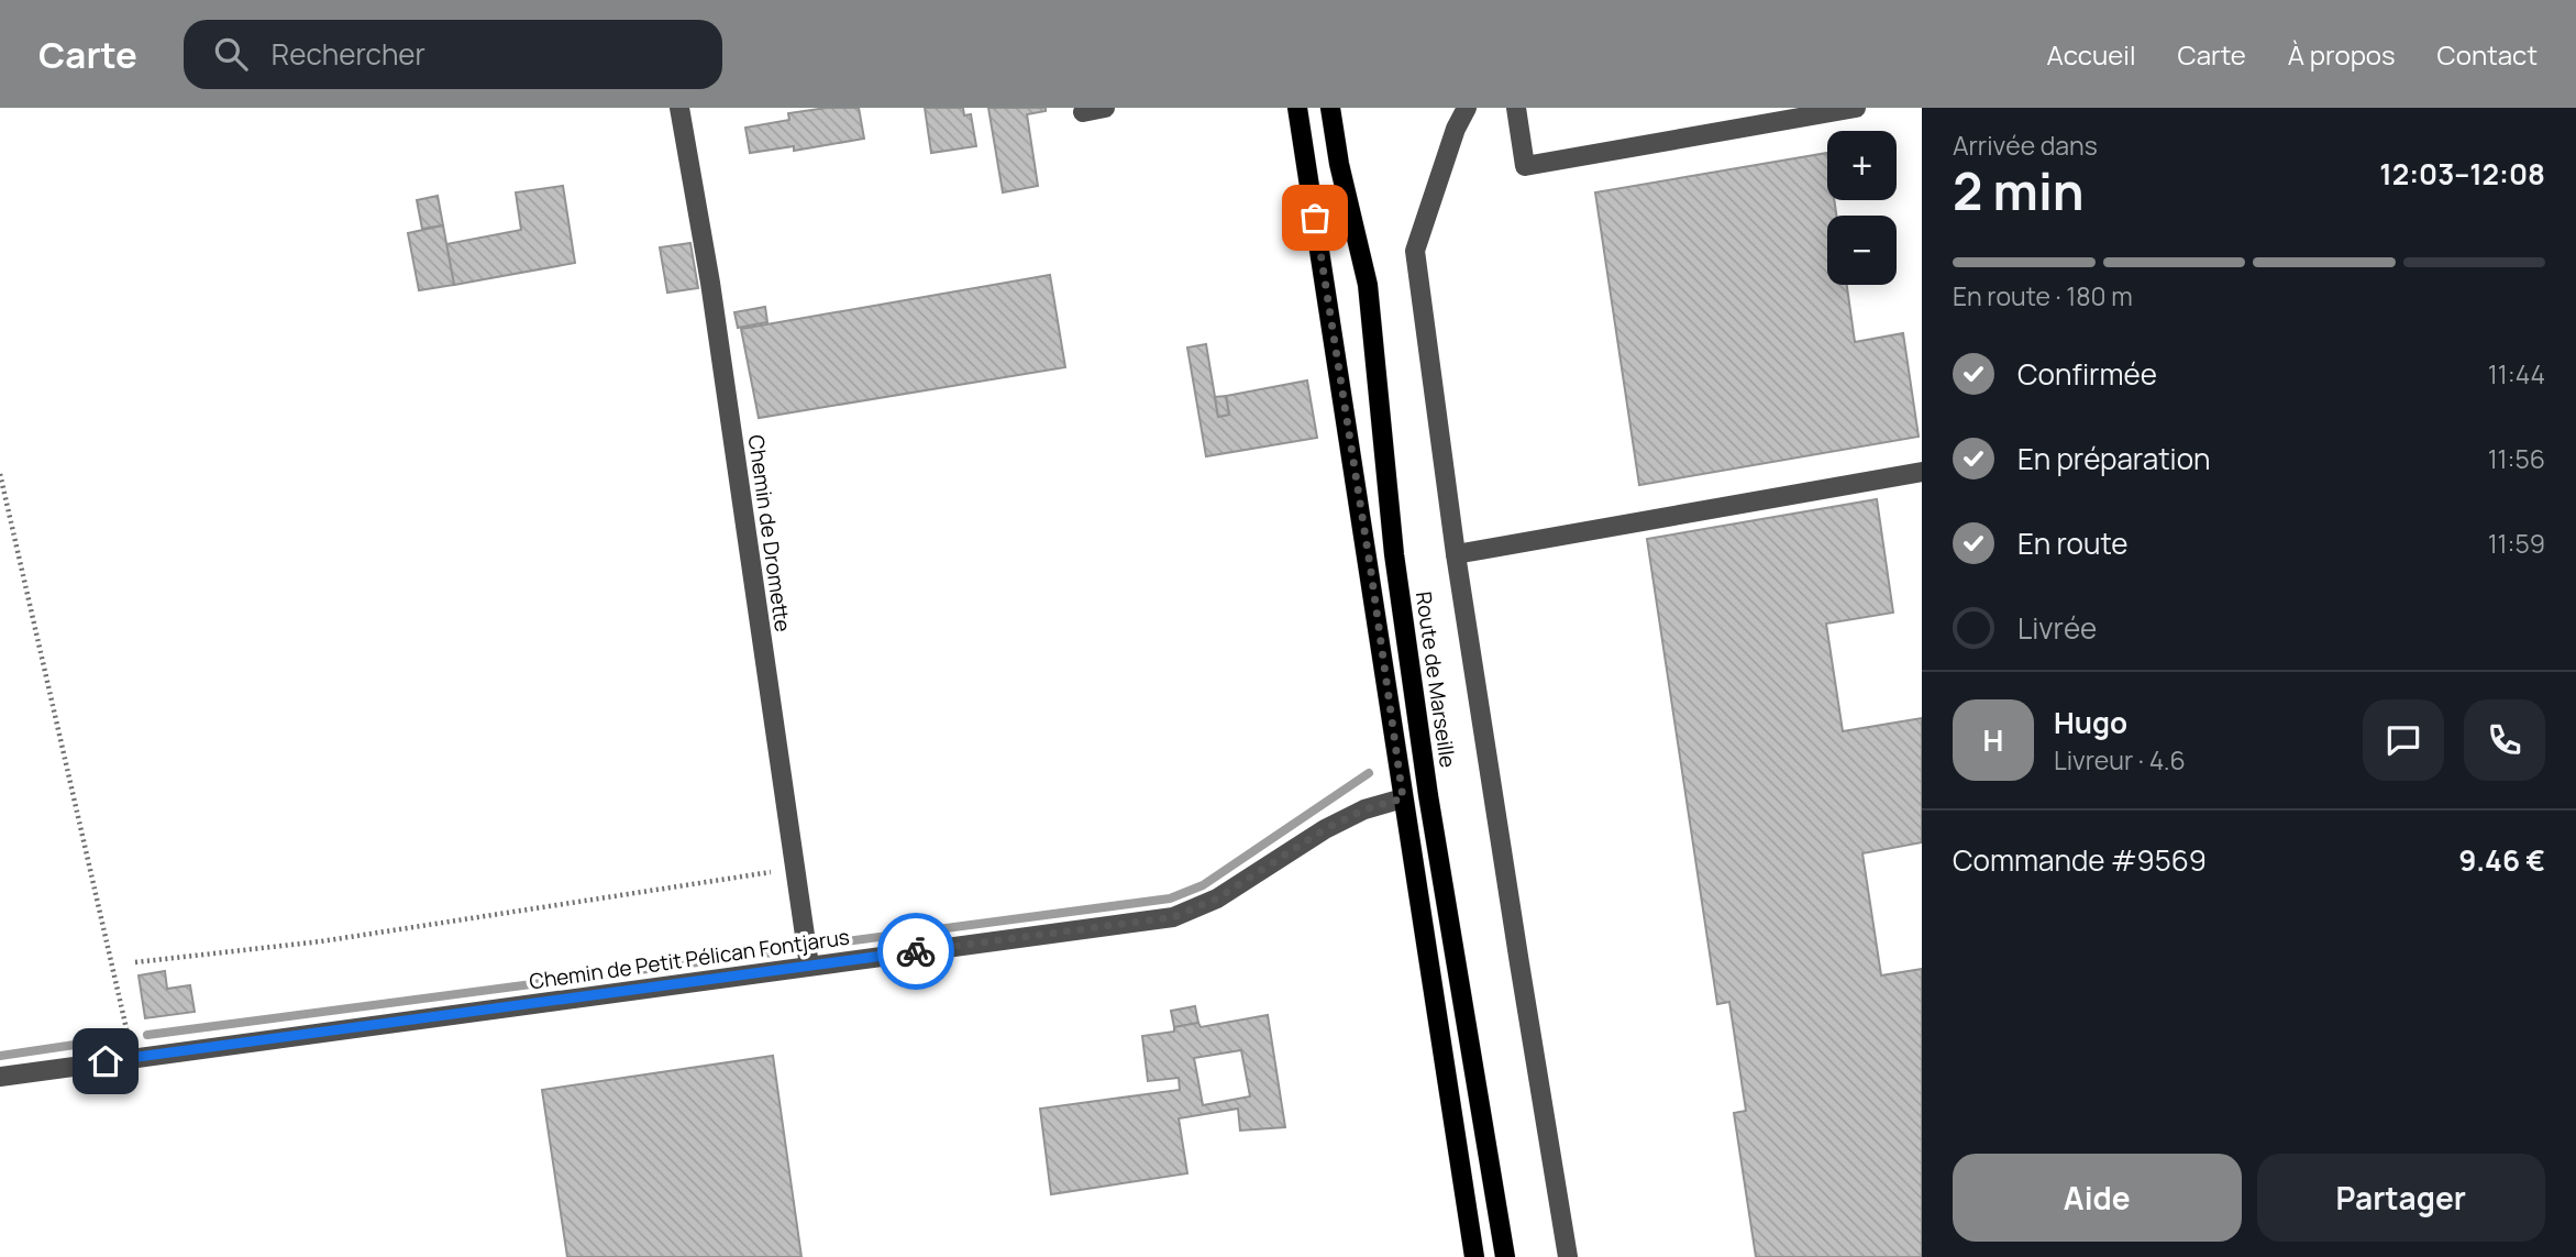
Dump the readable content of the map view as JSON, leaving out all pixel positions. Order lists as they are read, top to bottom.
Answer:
{
  "streets": {
    "main road": ["Route de Marseille"],
    "street": ["Chemin de Dromette", "Chemin de Petit Pélican Fontjarus"]
  },
  "crossings": [
    ["Chemin de Dromette", "Chemin de Petit Pélican Fontjarus"]
  ],
  "page": {
    "header": "Carte",
    "search": "Rechercher",
    "nav": [
      "Accueil",
      "Carte",
      "À propos",
      "Contact"
    ],
    "heading": ["2 min", "Arrivée dans", "12:03–12:08"],
    "panel": [
      "Hugo",
      "Livreur · 4.6",
      "Commande #9569",
      "9.46 €"
    ],
    "map_buttons": ["+", "−"],
    "bar": "En route · 180 m",
    "list": [
      ["Confirmée", "11:44"],
      ["En préparation", "11:56"],
      ["En route", "11:59"],
      "Livrée"
    ],
    "round": "H",
    "buttons": ["Aide", "Partager"]
  }
}
